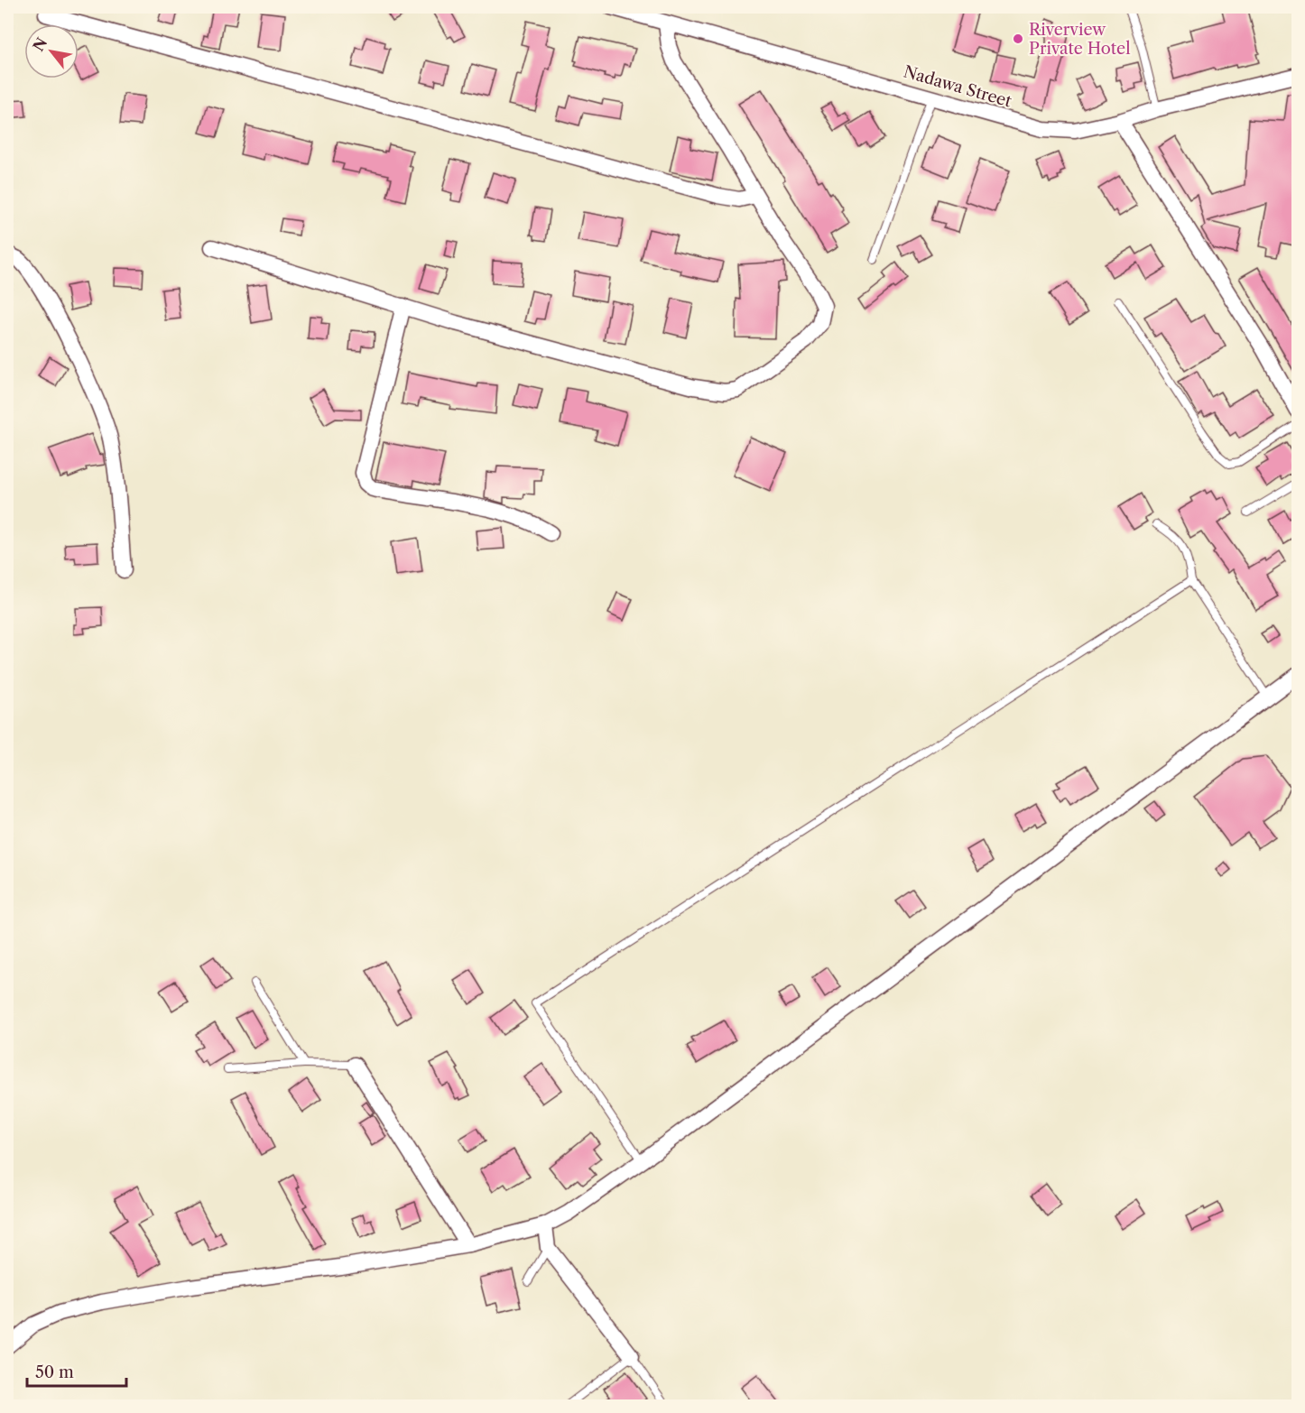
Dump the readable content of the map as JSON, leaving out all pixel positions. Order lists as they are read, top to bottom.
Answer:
{
  "streets": {
    "street": ["Nadawa Street"]
  },
  "places": ["Riverview Private Hotel"],
  "scale_bar": "50 m",
  "north": "top left"
}
